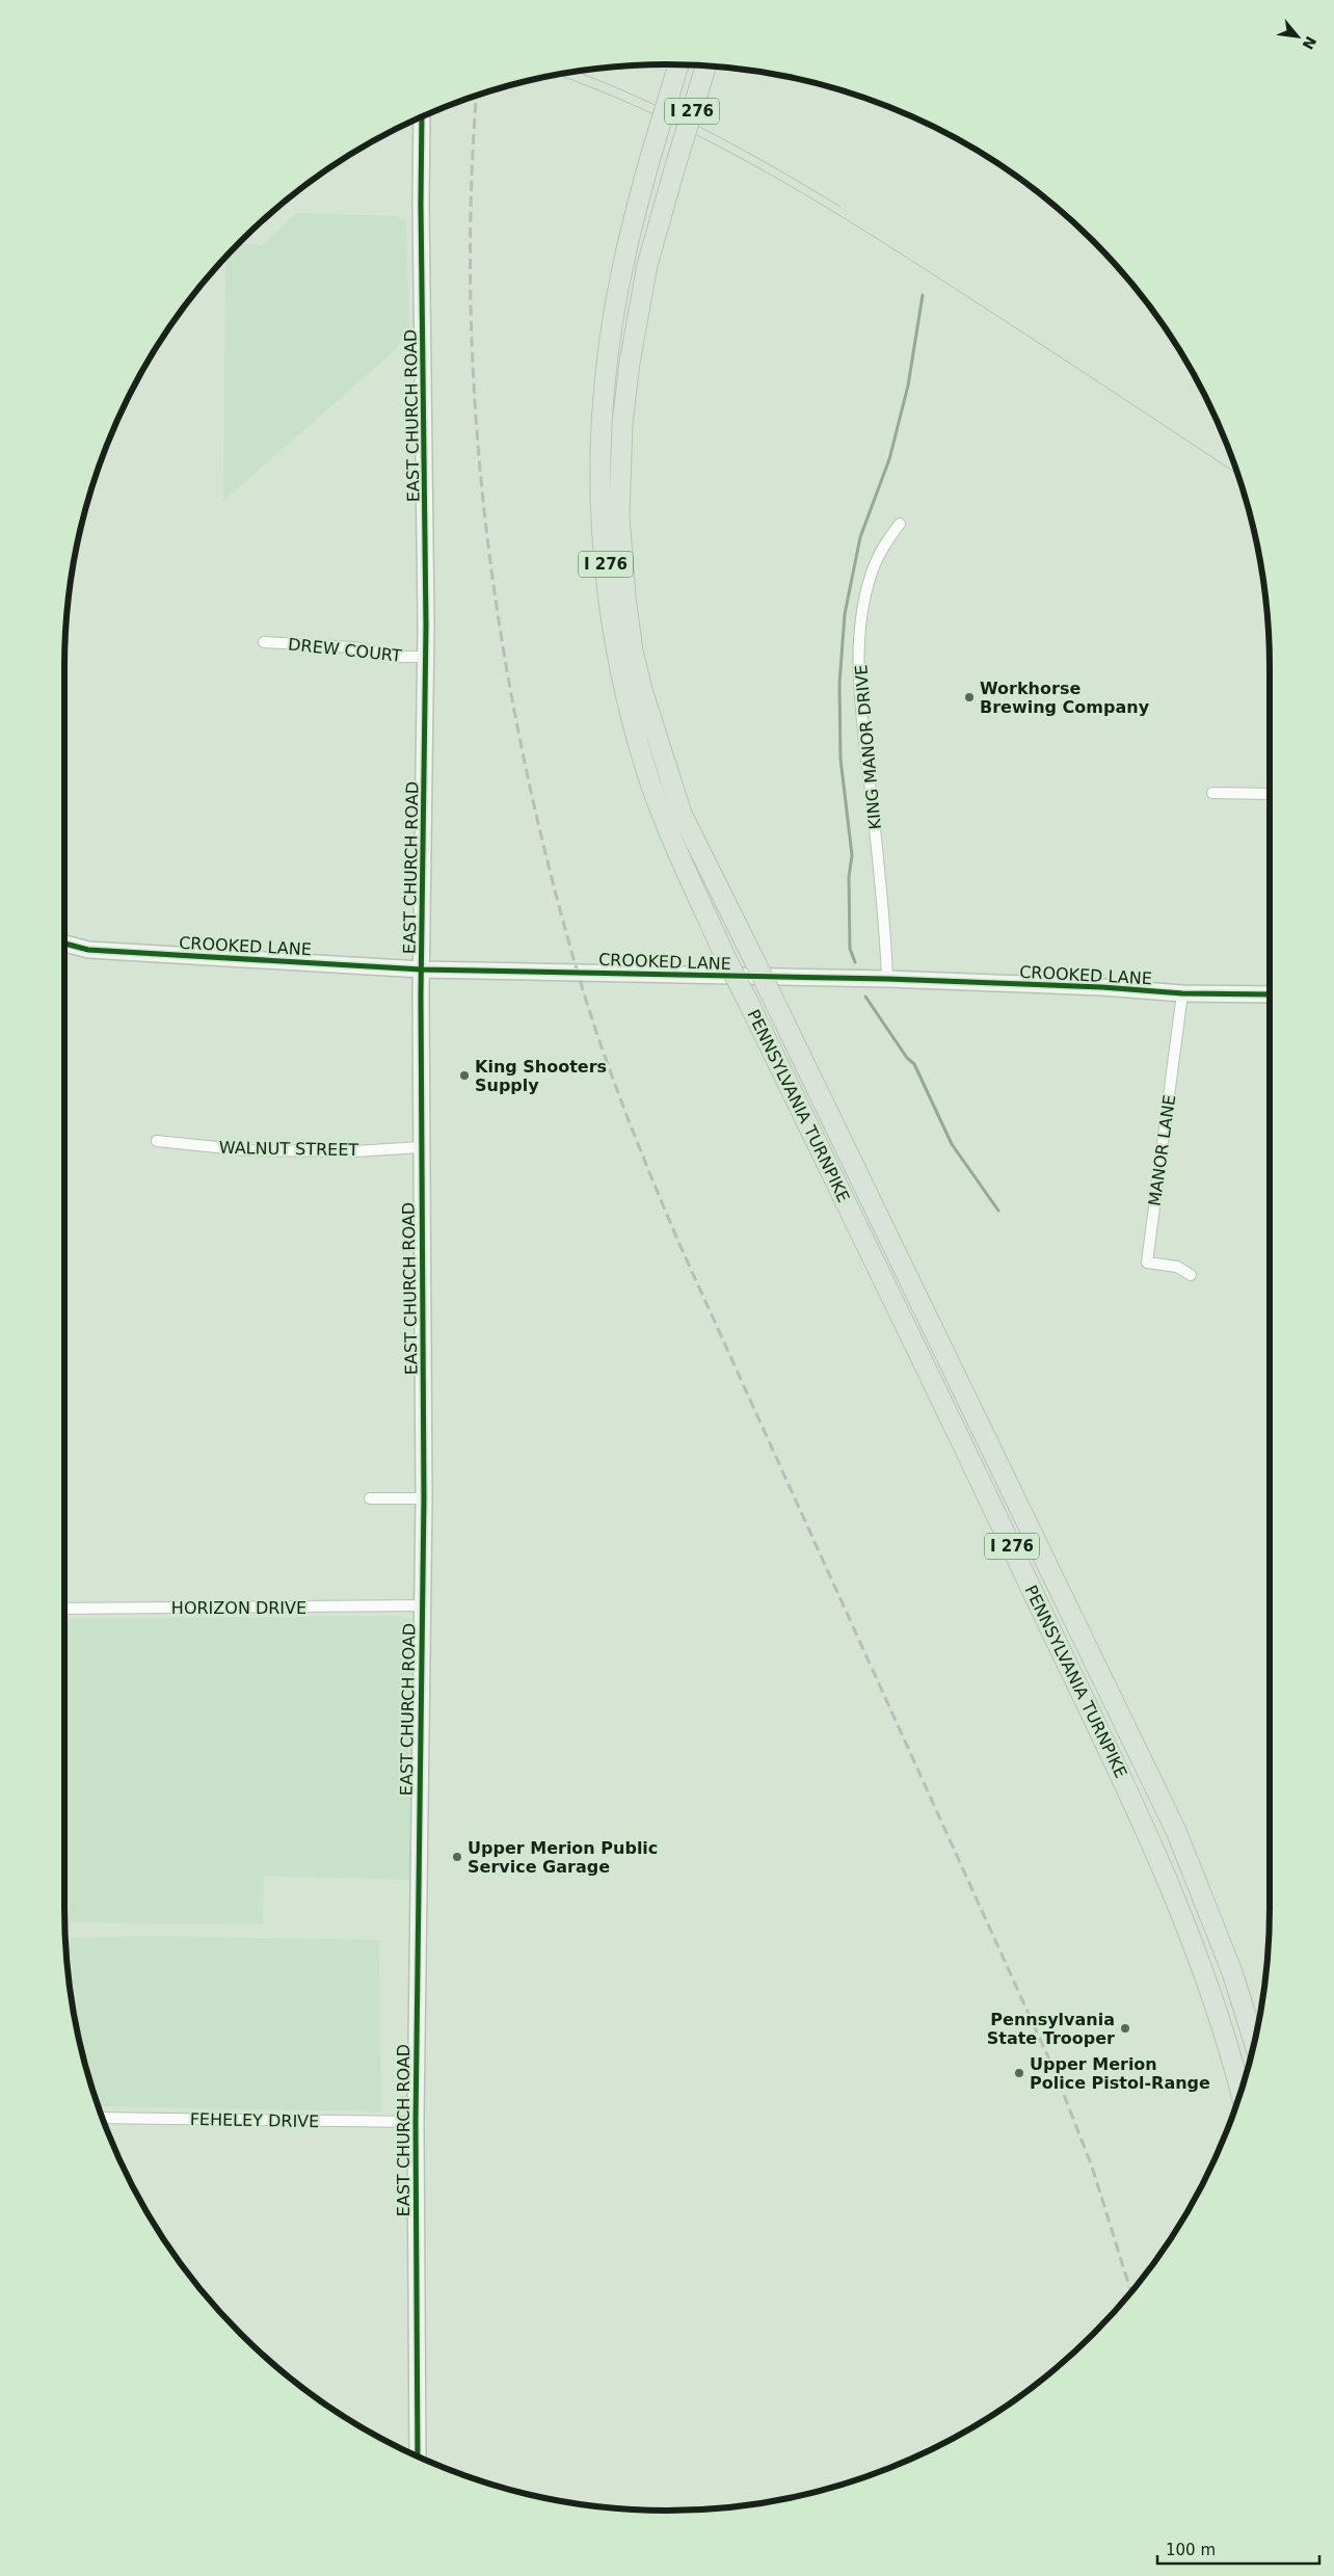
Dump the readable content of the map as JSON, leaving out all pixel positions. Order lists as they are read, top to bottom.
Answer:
{
  "streets": {
    "highway": ["I 276", "PENNSYLVANIA TURNPIKE"],
    "street": [
      "EAST CHURCH ROAD",
      "DREW COURT",
      "KING MANOR DRIVE",
      "CROOKED LANE",
      "WALNUT STREET",
      "MANOR LANE",
      "HORIZON DRIVE",
      "FEHELEY DRIVE"
    ]
  },
  "crossings": [
    ["EAST CHURCH ROAD", "DREW COURT"],
    ["EAST CHURCH ROAD", "CROOKED LANE"],
    ["EAST CHURCH ROAD", "WALNUT STREET"],
    ["EAST CHURCH ROAD", "HORIZON DRIVE"],
    ["EAST CHURCH ROAD", "FEHELEY DRIVE"],
    ["KING MANOR DRIVE", "CROOKED LANE"],
    ["CROOKED LANE", "MANOR LANE"]
  ],
  "places": [
    "Workhorse Brewing Company",
    "King Shooters Supply",
    "Upper Merion Public Service Garage",
    "Pennsylvania State Trooper",
    "Upper Merion Police Pistol-Range"
  ],
  "scale_bar": "100 m",
  "north": "bottom right"
}
